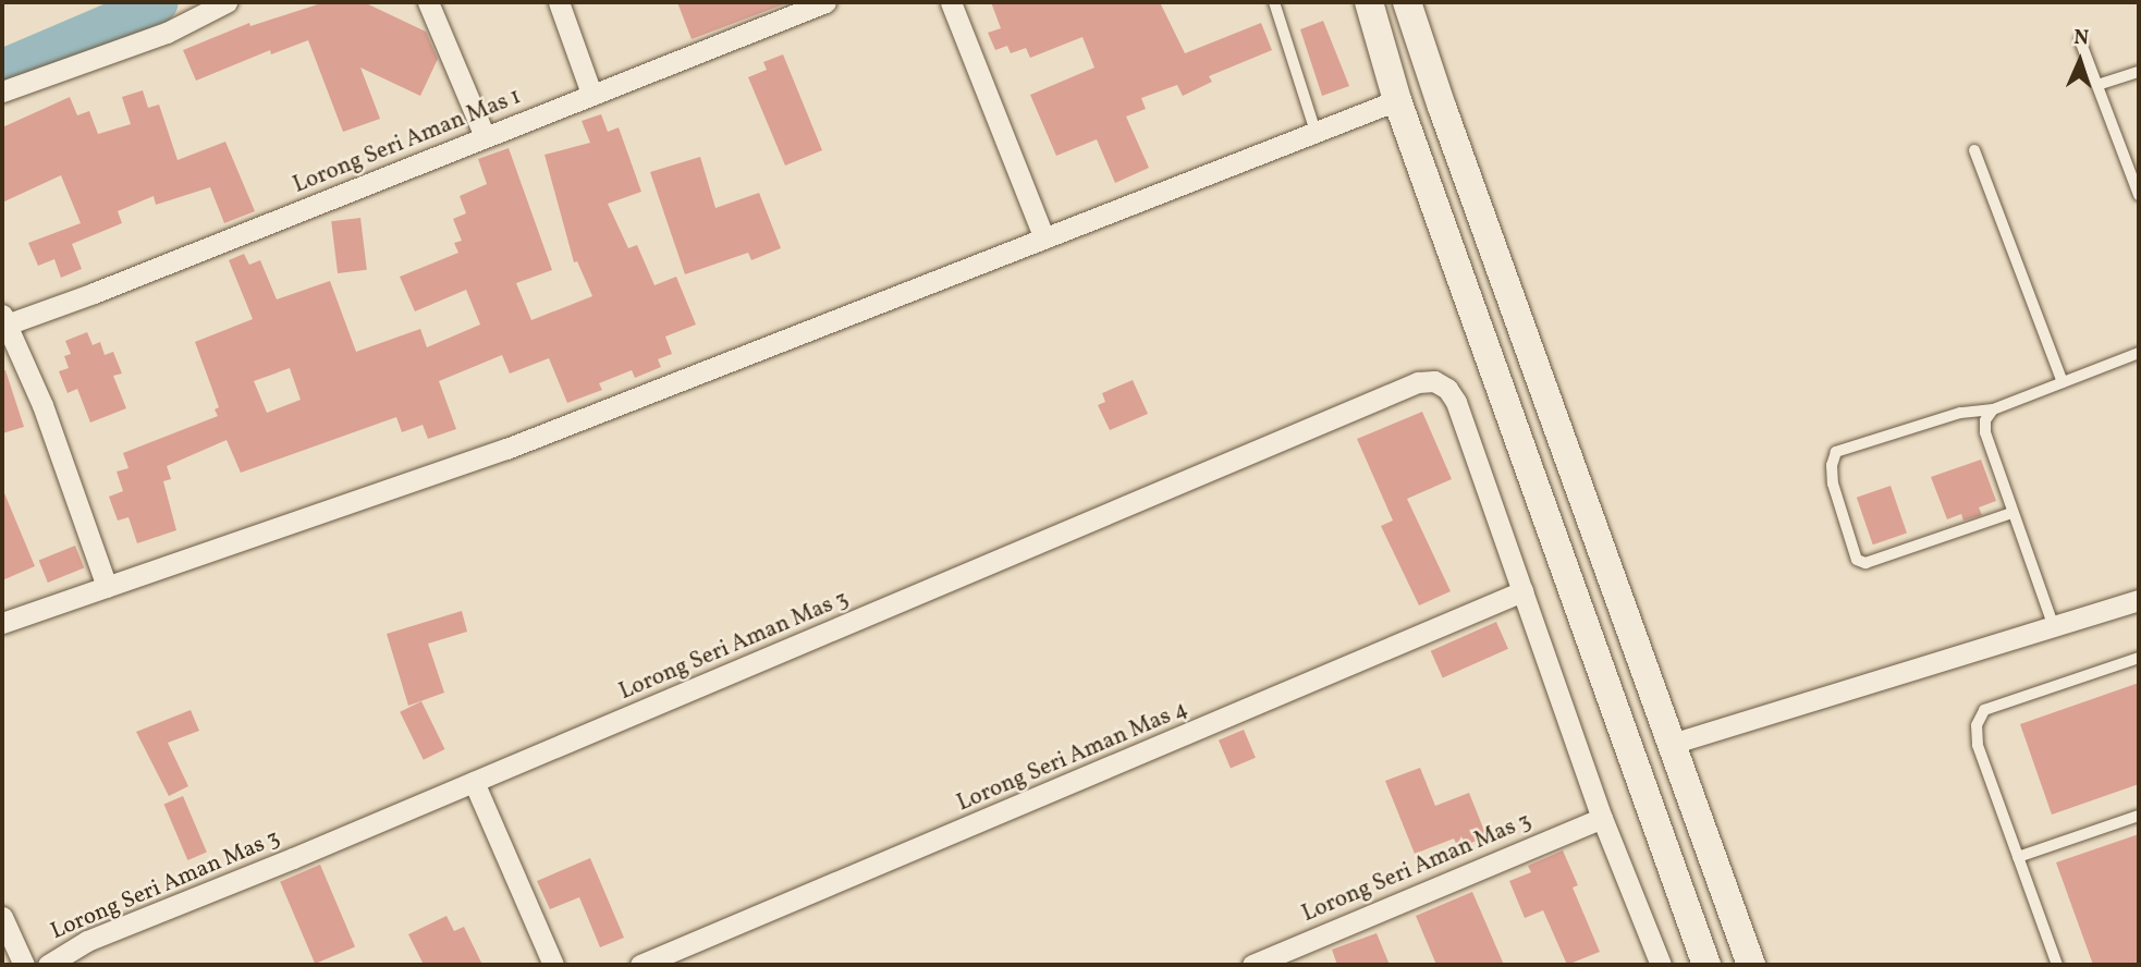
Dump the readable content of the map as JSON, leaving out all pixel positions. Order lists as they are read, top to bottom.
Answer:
{
  "streets": {
    "street": ["Lorong Seri Aman Mas 1", "Lorong Seri Aman Mas 3", "Lorong Seri Aman Mas 4"]
  },
  "crossings": [
    ["Lorong Seri Aman Mas 3", "Lorong Seri Aman Mas 4"]
  ],
  "north": "top"
}
